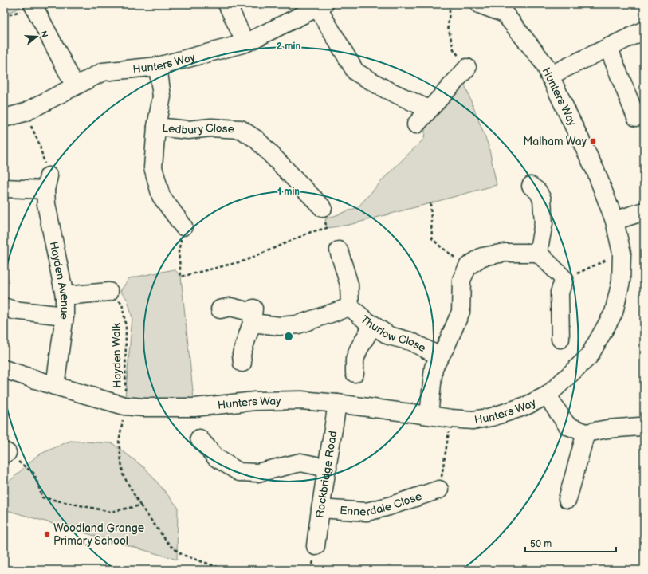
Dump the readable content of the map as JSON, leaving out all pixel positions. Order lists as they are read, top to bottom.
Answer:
{
  "streets": {
    "street": [
      "Hunters Way",
      "Ledbury Close",
      "Hayden Avenue",
      "Thurlow Close",
      "Rockbridge Road",
      "Ennerdale Close"
    ],
    "path": ["Hayden Walk"]
  },
  "crossings": [
    ["Hunters Way", "Hayden Avenue"],
    ["Hunters Way", "Hayden Walk"],
    ["Hunters Way", "Rockbridge Road"],
    ["Rockbridge Road", "Ennerdale Close"]
  ],
  "places": {
    "transit": ["Malham Way"],
    "other": ["Woodland Grange Primary School"]
  },
  "scale_bar": "50 m",
  "north": "right",
  "rings": ["2 min", "1 min"]
}
